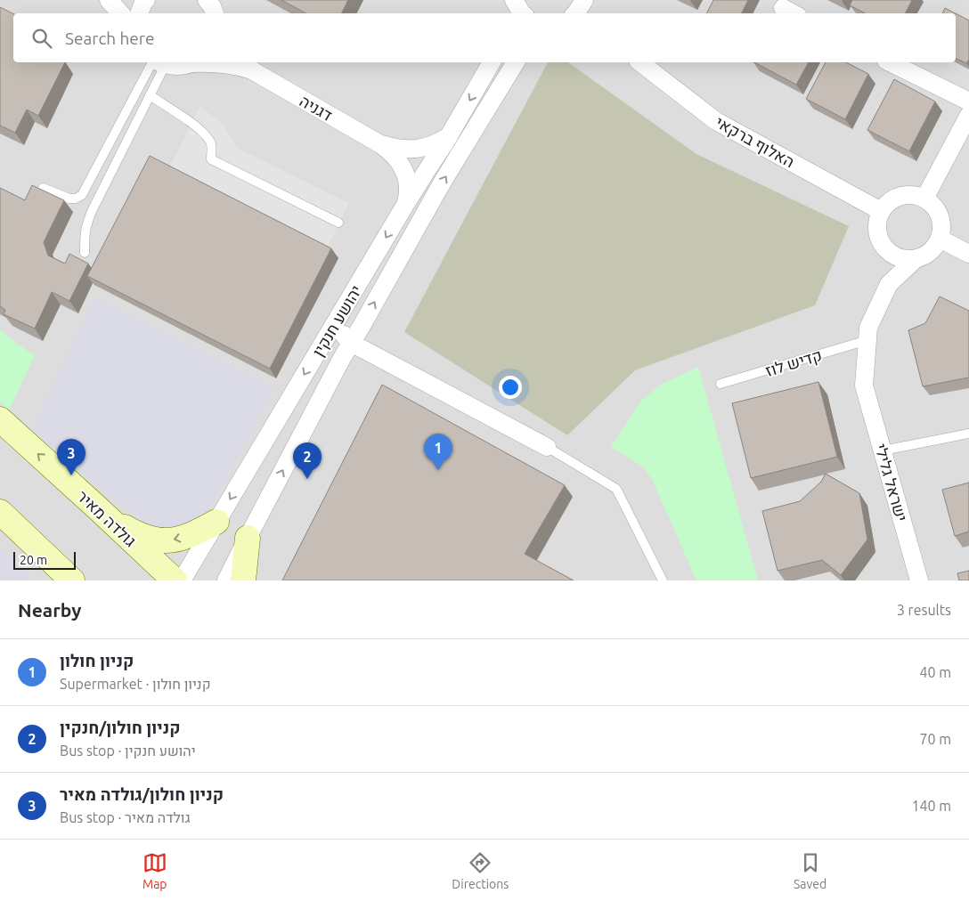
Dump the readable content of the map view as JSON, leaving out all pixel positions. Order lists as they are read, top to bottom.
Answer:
{
  "streets": {
    "main road": ["גולדה מאיר"],
    "street": [
      "דגניה",
      "האלוף ברקאי",
      "יהושע חנקין",
      "ישראל גלילי"
    ],
    "lane": ["קדיש לוז"]
  },
  "crossings": [
    ["דגניה", "יהושע חנקין"],
    ["קדיש לוז", "ישראל גלילי"]
  ],
  "scale_bar": "20 m",
  "page": {
    "search": "Search here",
    "pins": ["1", "3", "2"],
    "scale": "20 m",
    "heading": ["Nearby", "3 results"],
    "list": [
      {
        "mark": "1",
        "name": "קניון חולון",
        "note": "Supermarket · קניון חולון",
        "value": "40 m"
      },
      {
        "mark": "2",
        "name": "קניון חולון/חנקין",
        "note": "Bus stop · יהושע חנקין",
        "value": "70 m"
      },
      {
        "mark": "3",
        "name": "קניון חולון/גולדה מאיר",
        "note": "Bus stop · גולדה מאיר",
        "value": "140 m"
      }
    ],
    "nav": ["Map", "Directions", "Saved"]
  }
}
